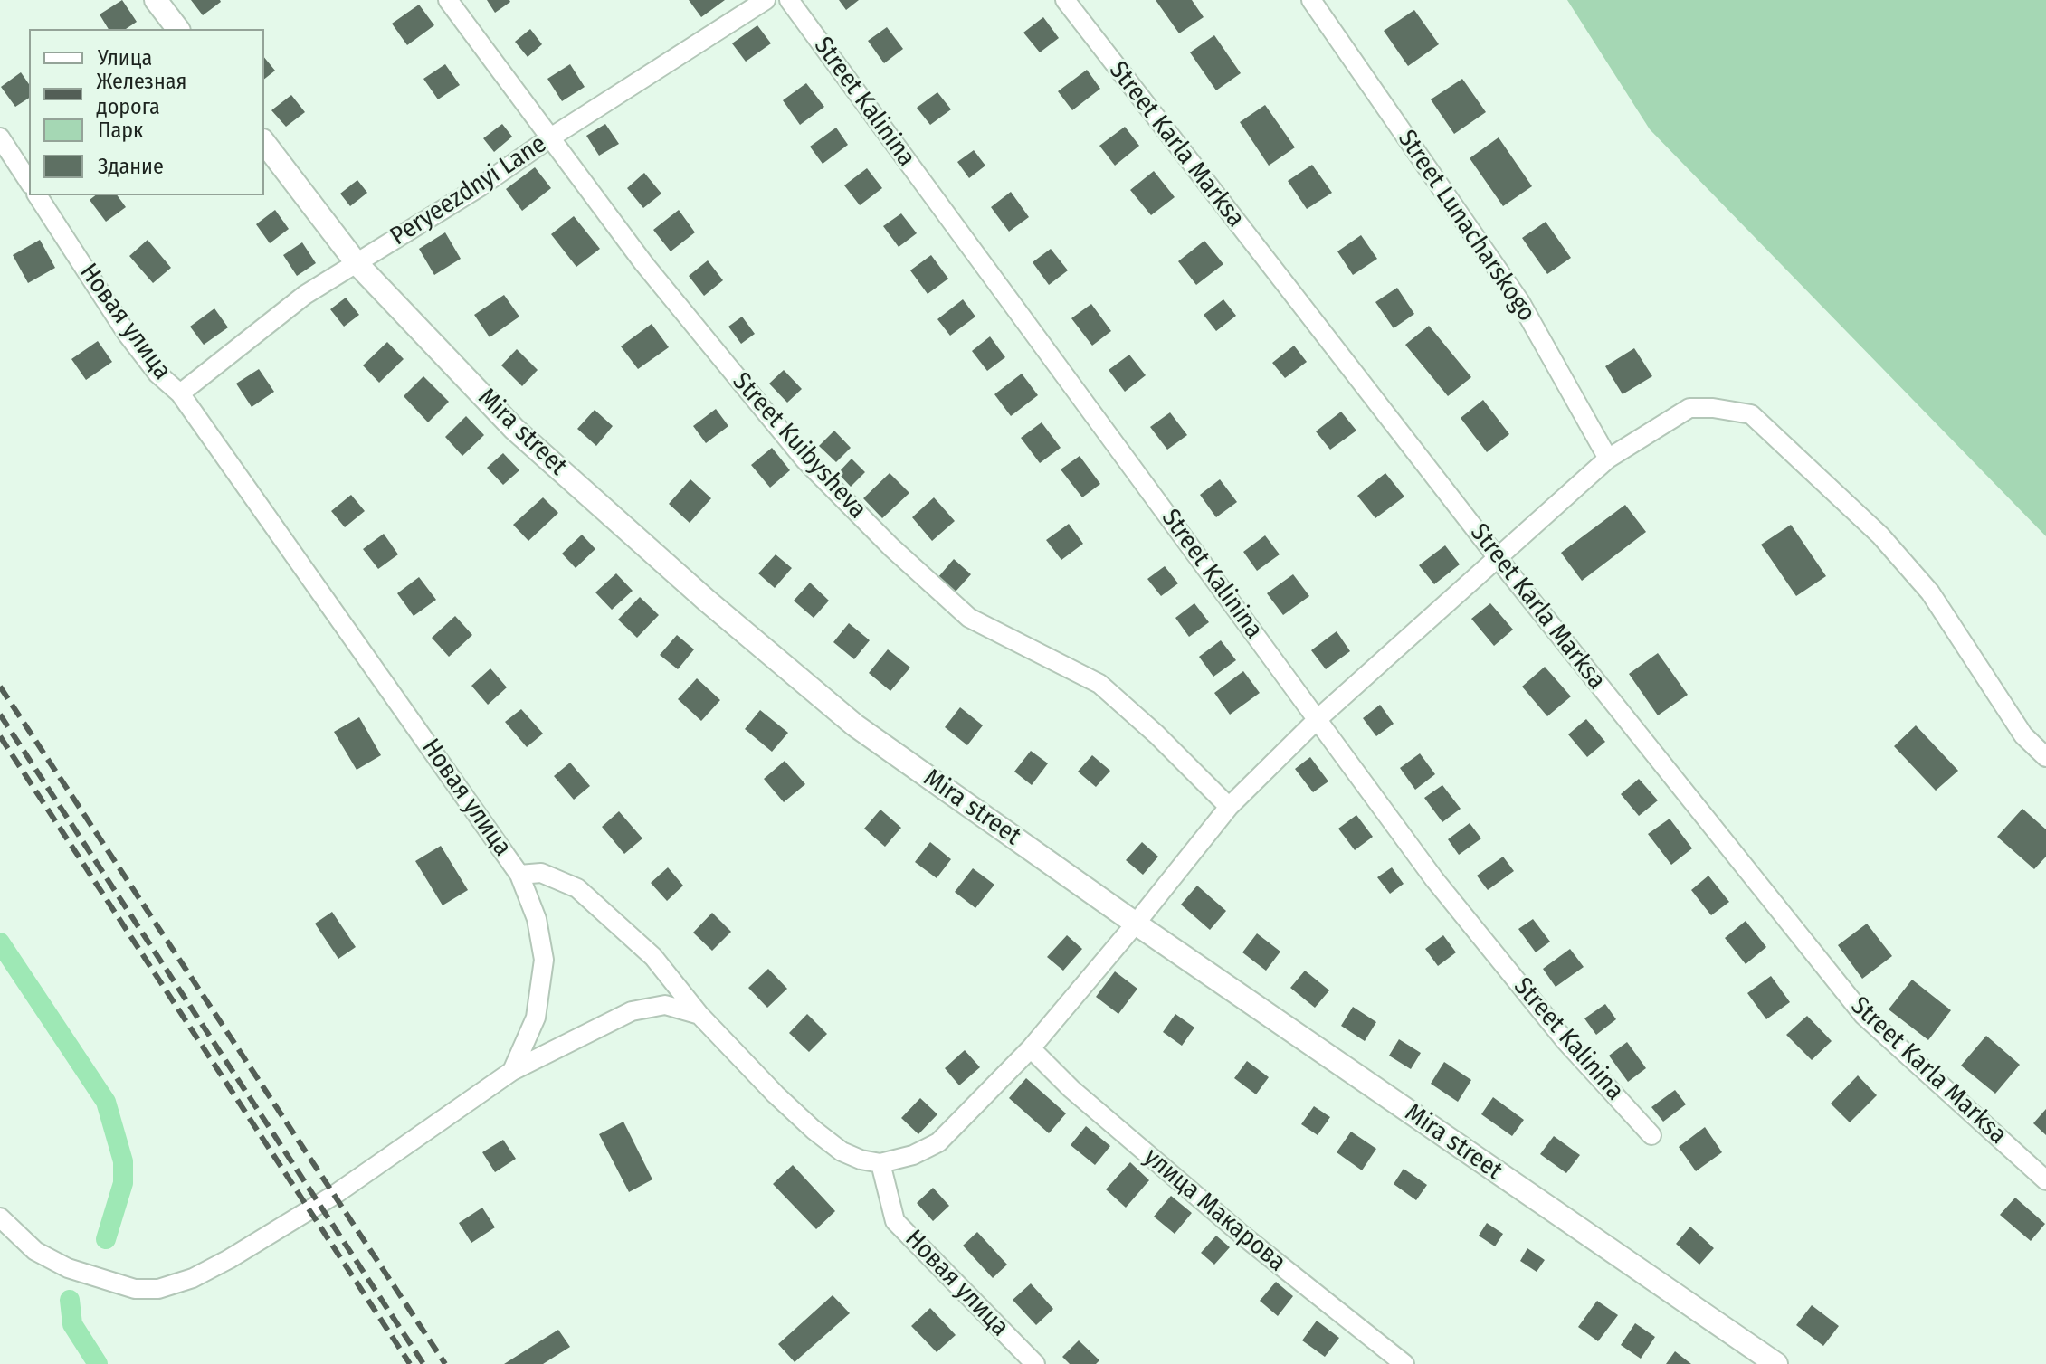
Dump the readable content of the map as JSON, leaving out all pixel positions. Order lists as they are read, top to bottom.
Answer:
{
  "streets": {
    "street": [
      "Street Kalinina",
      "Street Karla Marksa",
      "Peryeezdnyi Lane",
      "Street Lunacharskogo",
      "Новая улица",
      "Mira street",
      "Street Kuibysheva",
      "улица Макарова"
    ]
  },
  "crossings": [
    ["Peryeezdnyi Lane", "Новая улица"],
    ["Peryeezdnyi Lane", "Mira street"],
    ["Peryeezdnyi Lane", "Street Kuibysheva"]
  ],
  "legend": [
    "Улица",
    "Железная дорога",
    "Парк",
    "Здание"
  ]
}
